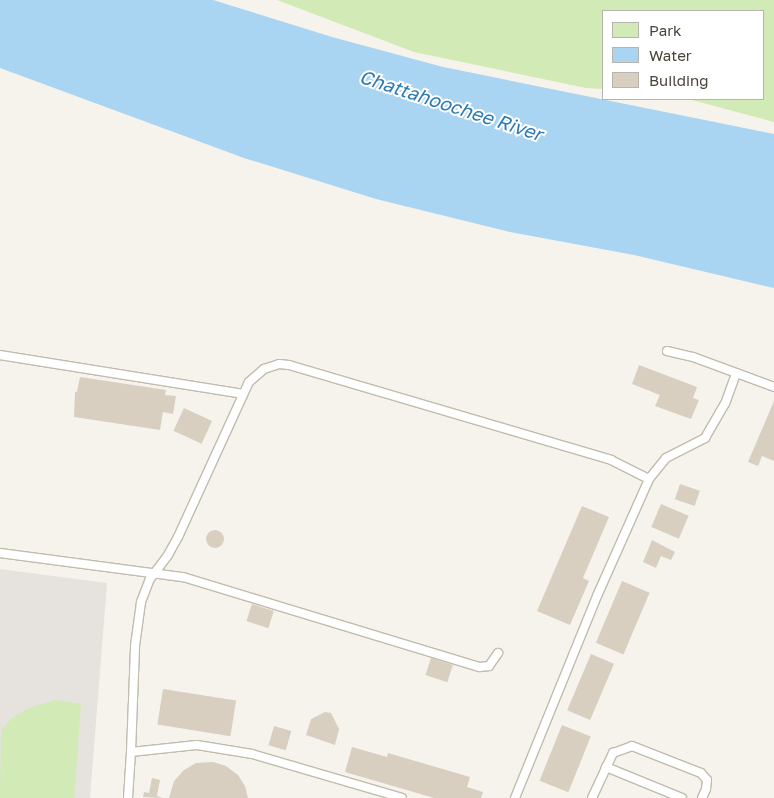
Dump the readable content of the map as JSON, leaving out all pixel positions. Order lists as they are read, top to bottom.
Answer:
{
  "water": ["Chattahoochee River"],
  "legend": ["Park", "Water", "Building"]
}
